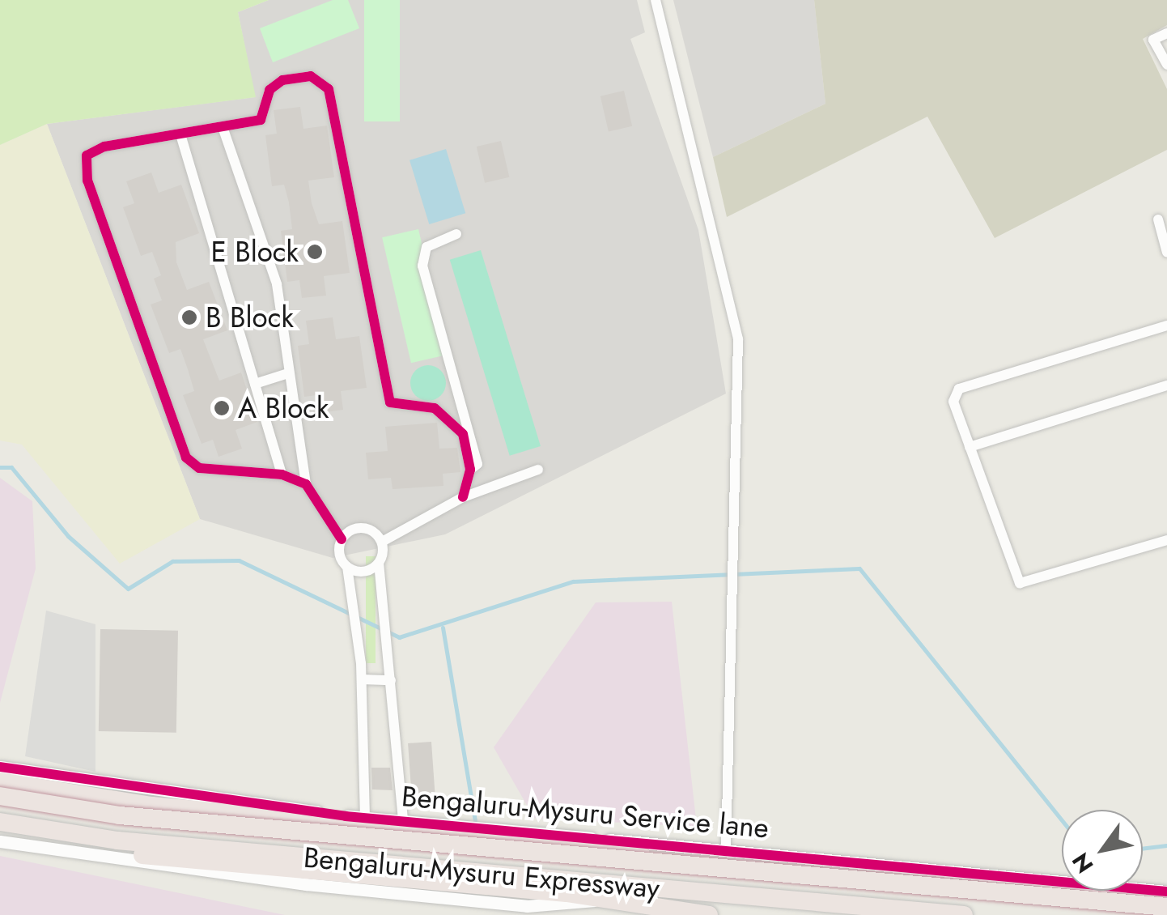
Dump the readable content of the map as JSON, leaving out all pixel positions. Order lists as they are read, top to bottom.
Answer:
{
  "streets": {
    "highway": ["Bengaluru-Mysuru Expressway"],
    "street": ["Bengaluru-Mysuru Service lane"]
  },
  "places": ["E Block", "B Block", "A Block"],
  "north": "bottom left"
}
